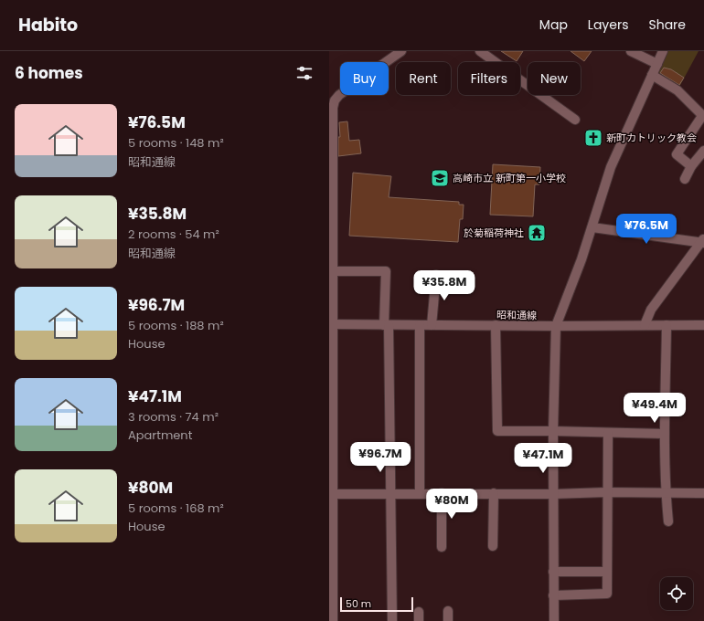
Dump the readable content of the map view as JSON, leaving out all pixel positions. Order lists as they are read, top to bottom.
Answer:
{
  "streets": {
    "street": ["昭和通線"]
  },
  "places": {
    "church": ["新町カトリック教会"],
    "school or university": ["高崎市立 新町第一小学校"],
    "temple": ["於菊稲荷神社"]
  },
  "scale_bar": "50 m",
  "page": {
    "header": "Habito",
    "nav": ["Map", "Layers", "Share"],
    "heading": "6 homes",
    "chip": [
      "Buy",
      "Rent",
      "Filters",
      "New"
    ],
    "list": [
      {
        "name": "¥76.5M",
        "note": "5 rooms · 148 m² · 昭和通線"
      },
      {
        "name": "¥35.8M",
        "note": "2 rooms · 54 m² · 昭和通線"
      },
      {
        "name": "¥96.7M",
        "note": "5 rooms · 188 m² · House"
      },
      {
        "name": "¥47.1M",
        "note": "3 rooms · 74 m² · Apartment"
      },
      {
        "name": "¥80M",
        "note": "5 rooms · 168 m² · House"
      }
    ],
    "price": [
      "¥76.5M",
      "¥35.8M",
      "¥49.4M",
      "¥96.7M",
      "¥47.1M",
      "¥80M"
    ],
    "scale": "50 m"
  }
}
